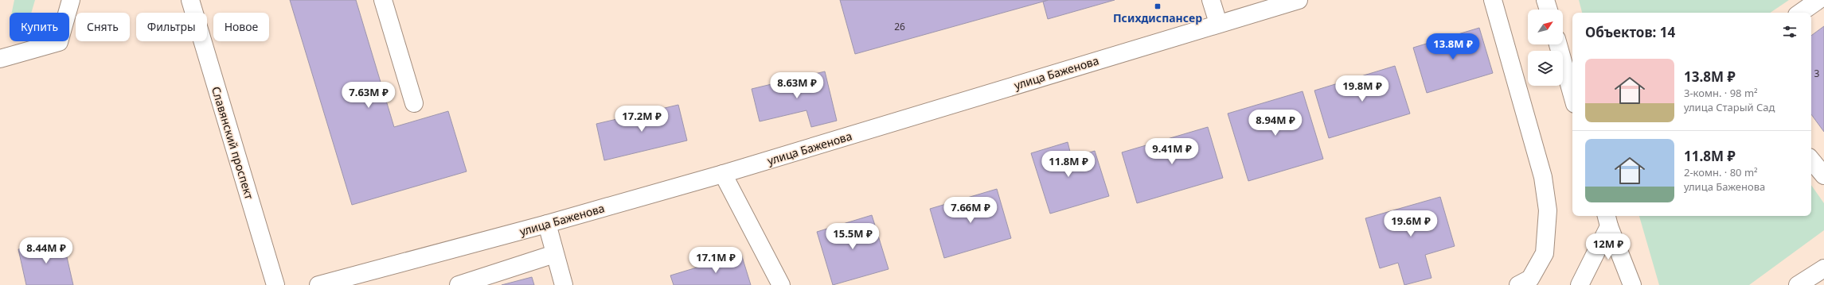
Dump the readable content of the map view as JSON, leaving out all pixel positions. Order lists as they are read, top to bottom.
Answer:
{
  "streets": {
    "street": ["улица Баженова", "Славянский проспект"]
  },
  "places": {
    "transit": ["Психдиспансер"]
  },
  "house_numbers": ["26", "3"],
  "north": "top right",
  "page": {
    "chip": [
      "Купить",
      "Снять",
      "Фильтры",
      "Новое"
    ],
    "heading": "Объектов: 14",
    "price": [
      "13.8M ₽",
      "8.63M ₽",
      "19.8M ₽",
      "7.63M ₽",
      "17.2M ₽",
      "8.94M ₽",
      "9.41M ₽",
      "11.8M ₽",
      "7.66M ₽",
      "19.6M ₽",
      "15.5M ₽",
      "12M ₽",
      "8.44M ₽",
      "17.1M ₽"
    ],
    "list": [
      {
        "name": "13.8M ₽",
        "note": "3-комн. · 98 m² · улица Старый Сад"
      },
      {
        "name": "11.8M ₽",
        "note": "2-комн. · 80 m² · улица Баженова"
      }
    ]
  }
}
